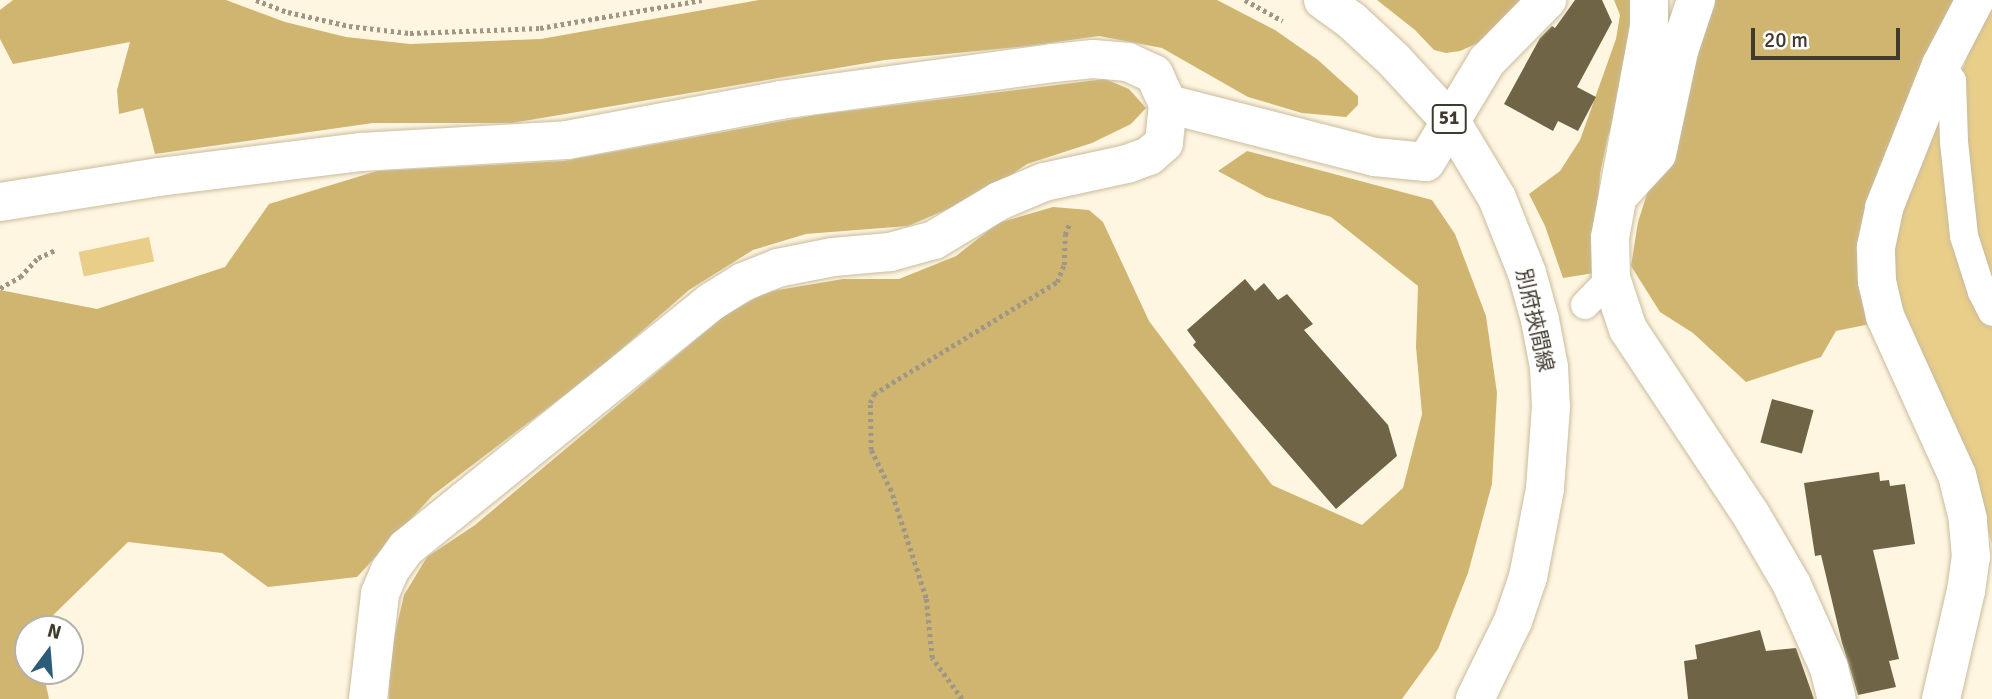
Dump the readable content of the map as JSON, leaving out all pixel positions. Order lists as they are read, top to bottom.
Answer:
{
  "streets": {
    "street": ["51", "別府挾間線"]
  },
  "scale_bar": "20 m",
  "north": "top"
}
